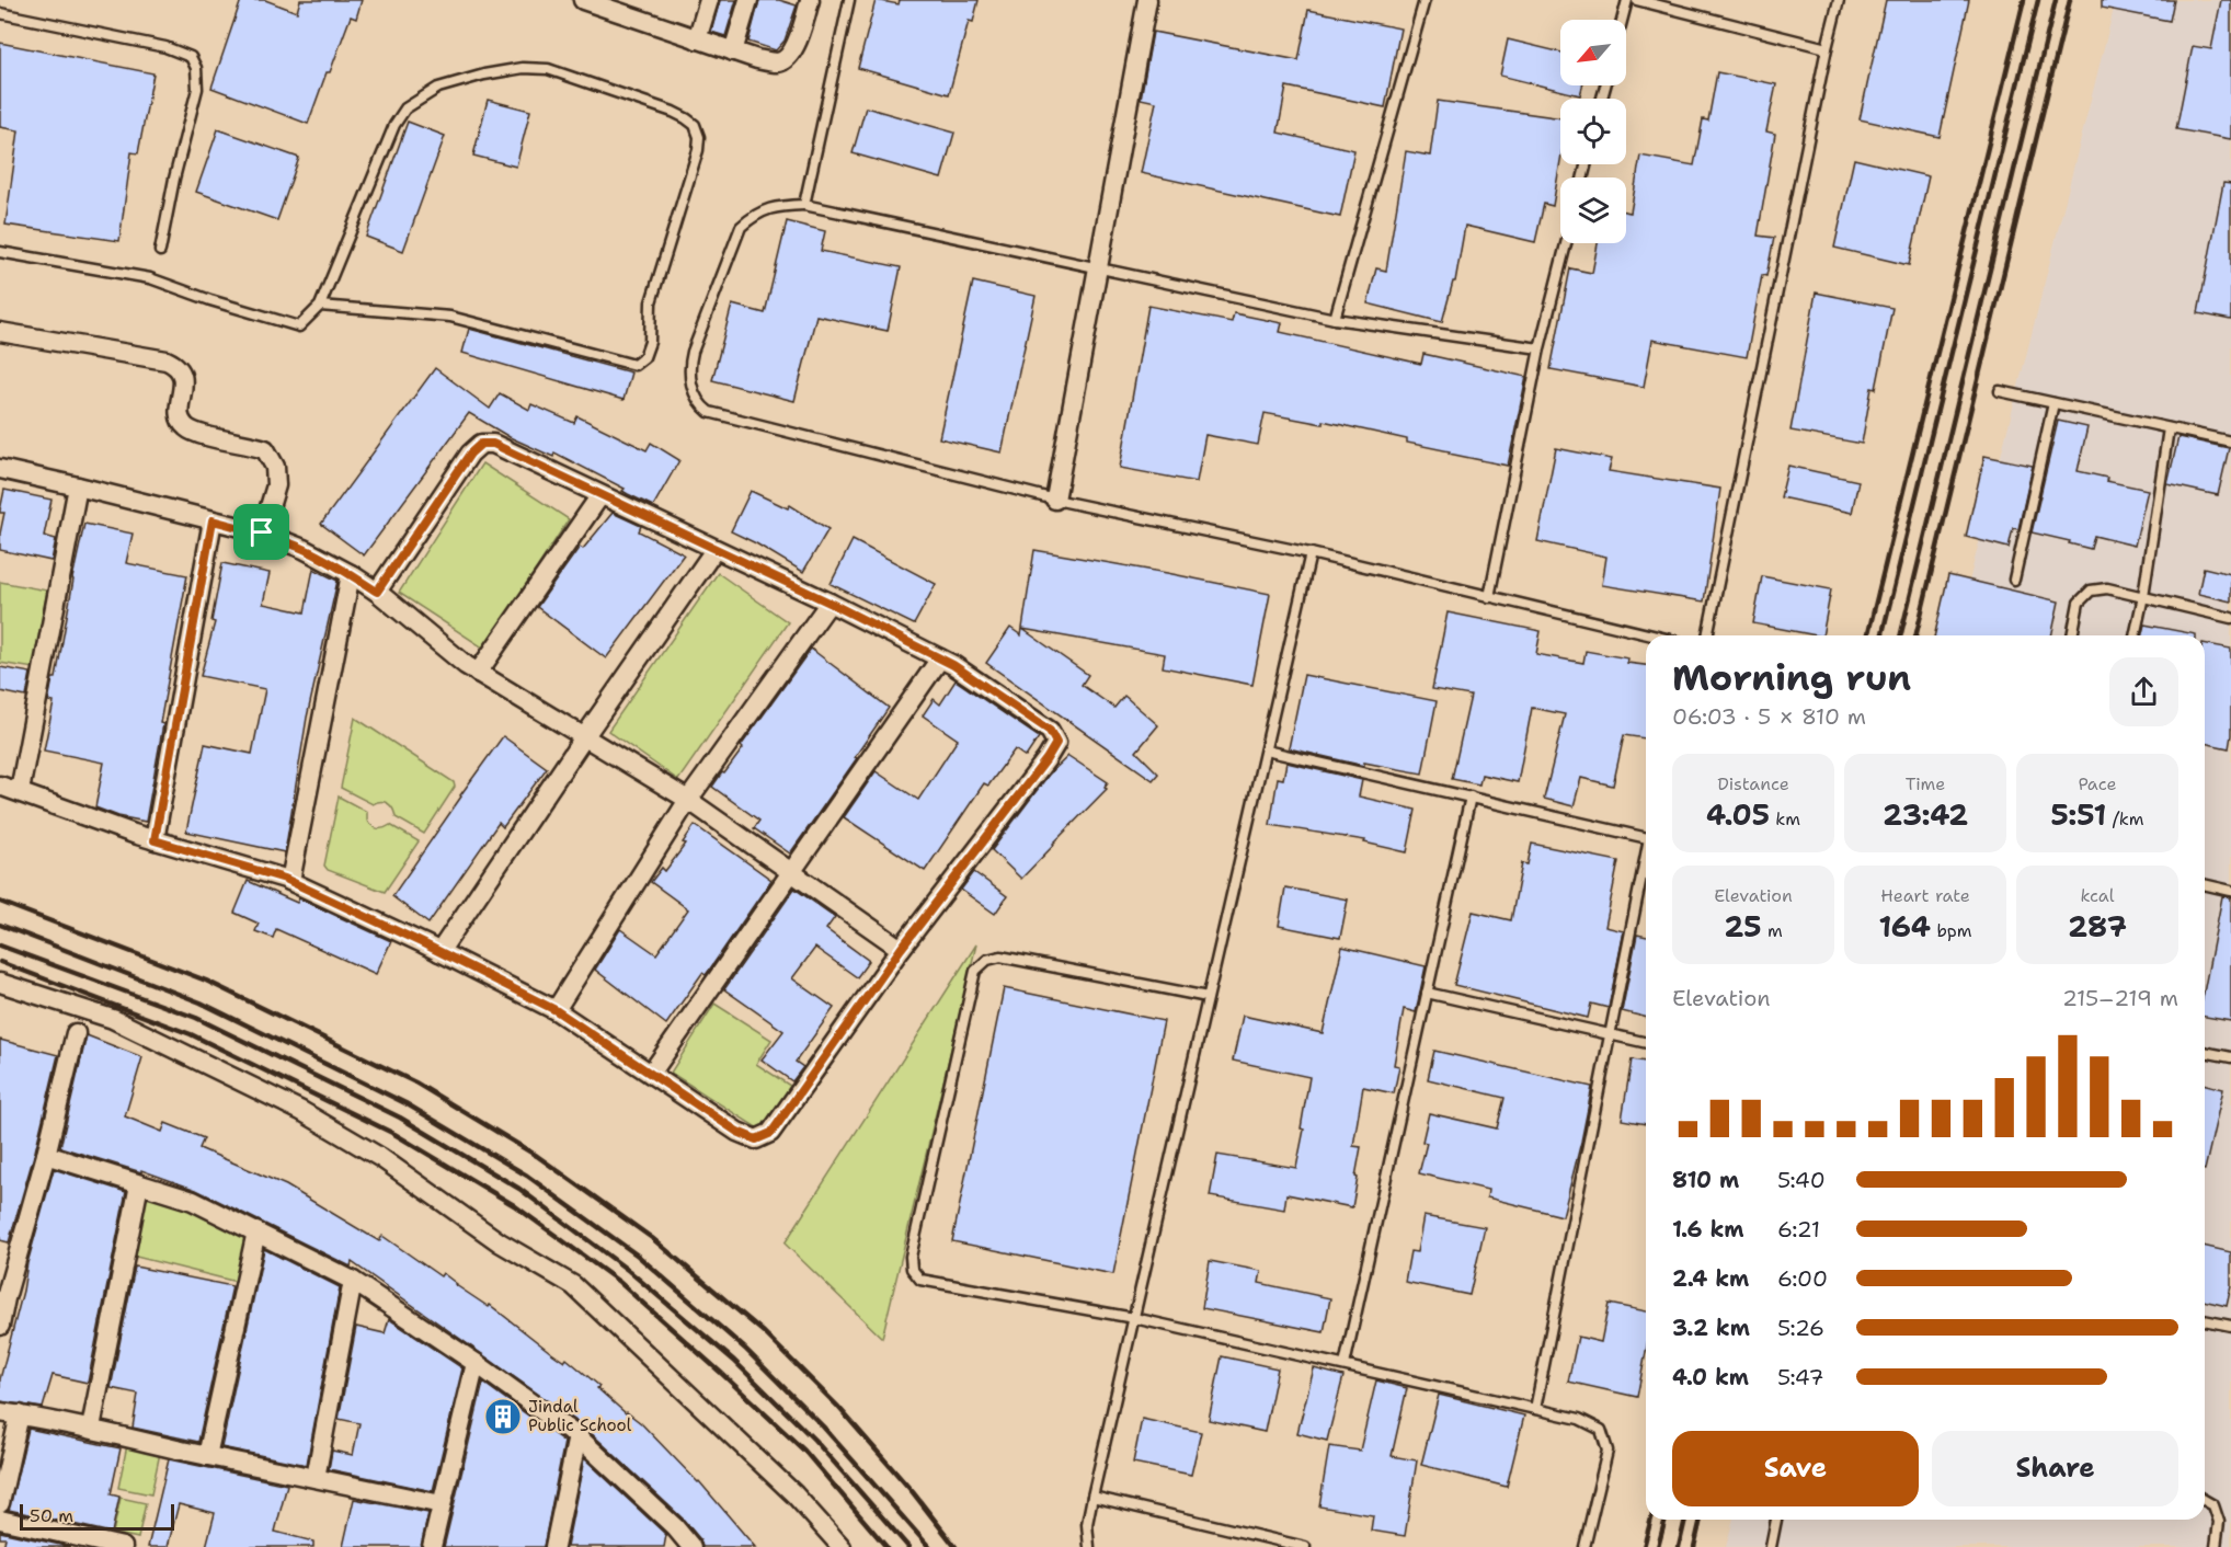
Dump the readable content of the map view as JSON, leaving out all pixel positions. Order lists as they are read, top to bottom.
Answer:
{
  "places": {
    "building": ["Jindal Public School"]
  },
  "scale_bar": "50 m",
  "north": "bottom left",
  "page": {
    "heading": ["Morning run", "06:03 · 5 × 810 m"],
    "stats": [
      ["Distance", "4.05 km"],
      ["Time", "23:42"],
      ["Pace", "5:51 /km"],
      ["Elevation", "25 m"],
      ["Heart rate", "164 bpm"],
      ["kcal", "287"]
    ],
    "chart": ["Elevation", "215–219 m"],
    "list": [
      {
        "name": "810 m",
        "note": "5:40"
      },
      {
        "name": "1.6 km",
        "note": "6:21"
      },
      {
        "name": "2.4 km",
        "note": "6:00"
      },
      {
        "name": "3.2 km",
        "note": "5:26"
      },
      {
        "name": "4.0 km",
        "note": "5:47"
      }
    ],
    "buttons": ["Save", "Share"],
    "scale": "50 m"
  }
}
